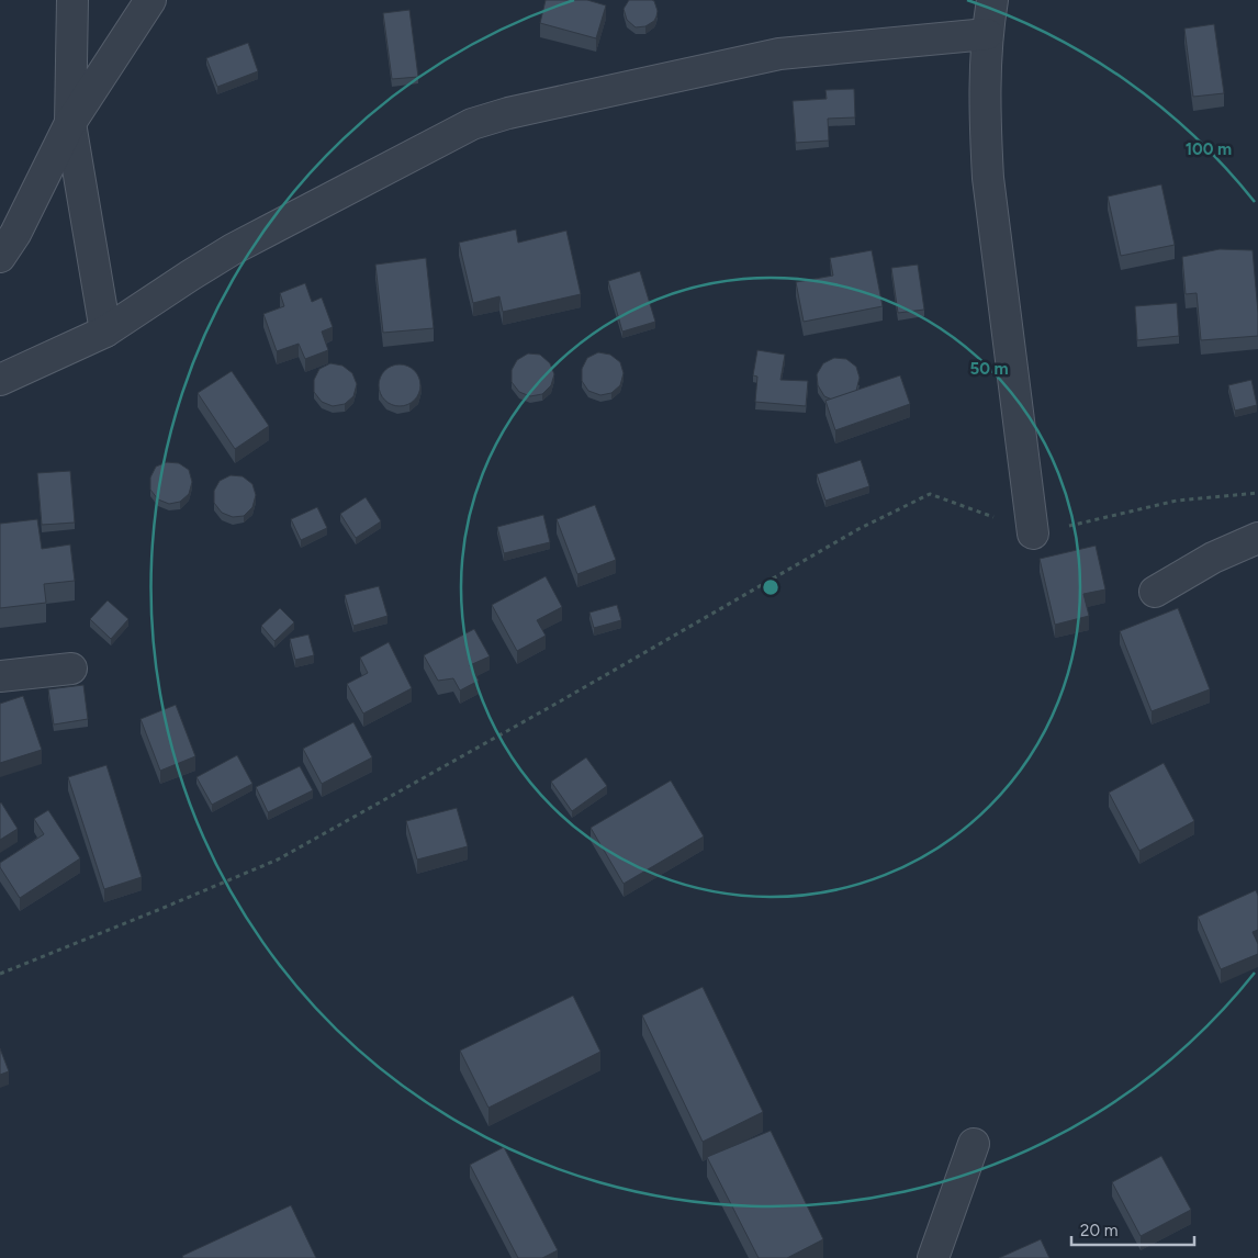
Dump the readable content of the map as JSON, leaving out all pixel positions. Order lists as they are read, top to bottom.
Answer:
{
  "scale_bar": "20 m",
  "rings": ["100 m", "50 m"]
}
